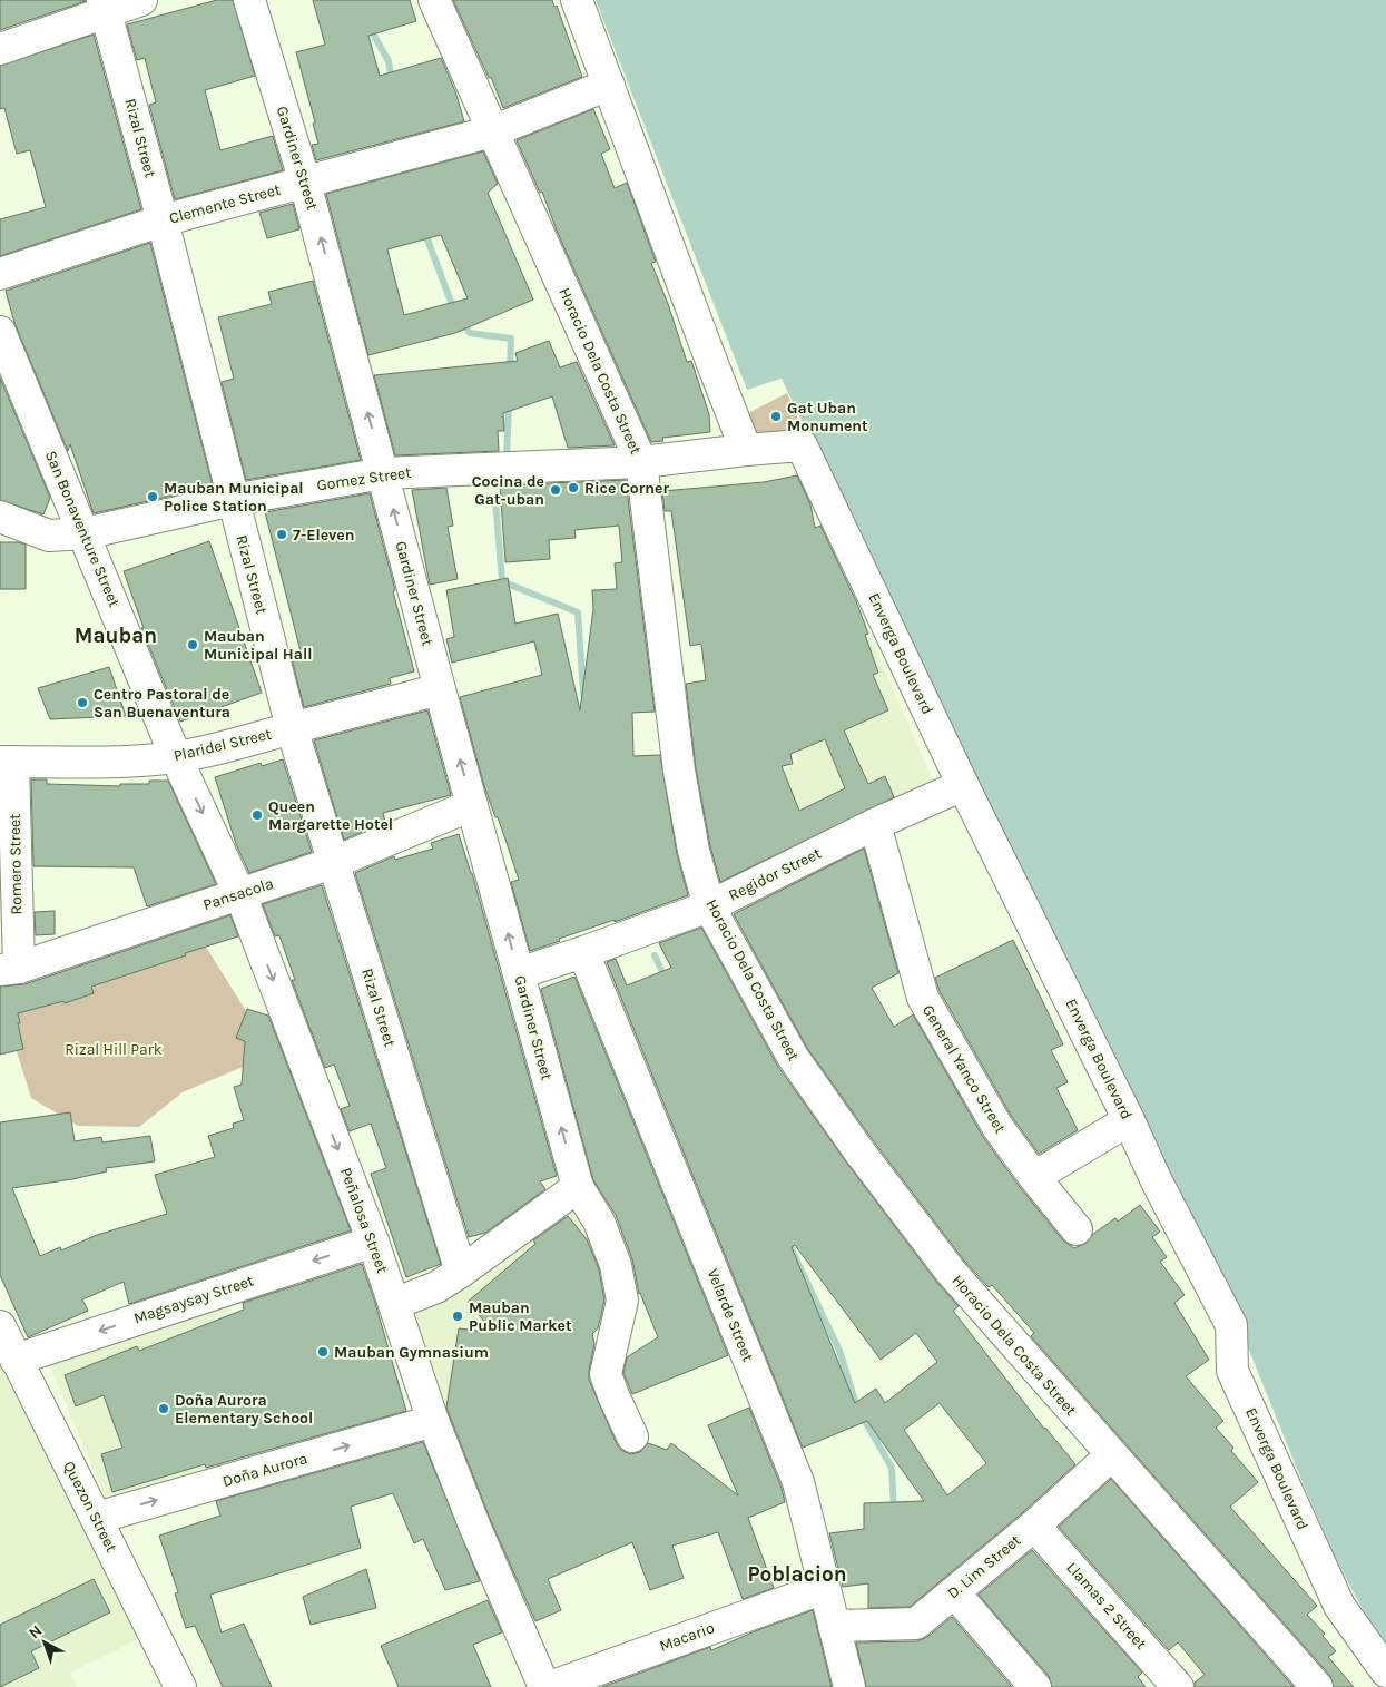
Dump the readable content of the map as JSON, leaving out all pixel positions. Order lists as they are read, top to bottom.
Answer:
{
  "streets": {
    "street": [
      "Rizal Street",
      "Gardiner Street",
      "Clemente Street",
      "Horacio Dela Costa Street",
      "Gomez Street",
      "San Bonaventure Street",
      "Enverga Boulevard",
      "Plaridel Street",
      "Romero Street",
      "Regidor Street",
      "Pansacola",
      "General Yanco Street",
      "Peñalosa Street",
      "Magsaysay Street",
      "Velarde Street",
      "Doña Aurora",
      "Quezon Street",
      "D. Lim Street",
      "Llamas 2 Street",
      "Macario"
    ]
  },
  "crossings": [
    ["Rizal Street", "Clemente Street"],
    ["Rizal Street", "Gomez Street"],
    ["Rizal Street", "Plaridel Street"],
    ["Rizal Street", "Pansacola"],
    ["Gardiner Street", "Clemente Street"],
    ["Gardiner Street", "Gomez Street"],
    ["Gardiner Street", "Plaridel Street"],
    ["Gardiner Street", "Regidor Street"],
    ["Gardiner Street", "Pansacola"],
    ["Clemente Street", "Horacio Dela Costa Street"],
    ["Horacio Dela Costa Street", "Gomez Street"],
    ["Horacio Dela Costa Street", "Regidor Street"],
    ["Horacio Dela Costa Street", "D. Lim Street"],
    ["Gomez Street", "San Bonaventure Street"],
    ["Gomez Street", "Enverga Boulevard"],
    ["San Bonaventure Street", "Plaridel Street"],
    ["San Bonaventure Street", "Peñalosa Street"],
    ["Enverga Boulevard", "Regidor Street"],
    ["Plaridel Street", "Romero Street"],
    ["Plaridel Street", "Peñalosa Street"],
    ["Romero Street", "Pansacola"],
    ["Regidor Street", "General Yanco Street"],
    ["Regidor Street", "Velarde Street"],
    ["Pansacola", "Peñalosa Street"],
    ["Peñalosa Street", "Magsaysay Street"],
    ["Peñalosa Street", "Doña Aurora"],
    ["Magsaysay Street", "Quezon Street"],
    ["Velarde Street", "D. Lim Street"],
    ["Velarde Street", "Macario"],
    ["Doña Aurora", "Quezon Street"],
    ["D. Lim Street", "Llamas 2 Street"]
  ],
  "one_way": [
    "Gardiner Street",
    "Peñalosa Street",
    "Magsaysay Street",
    "Doña Aurora"
  ],
  "districts": ["Mauban", "Poblacion"],
  "parks": ["Rizal Hill Park"],
  "places": [
    "Gat Uban Monument",
    "Rice Corner",
    "Cocina de Gat-uban",
    "Mauban Municipal Police Station",
    "7-Eleven",
    "Mauban Municipal Hall",
    "Centro Pastoral de San Buenaventura",
    "Queen Margarette Hotel",
    "Mauban Public Market",
    "Mauban Gymnasium",
    "Doña Aurora Elementary School"
  ],
  "north": "top left"
}
